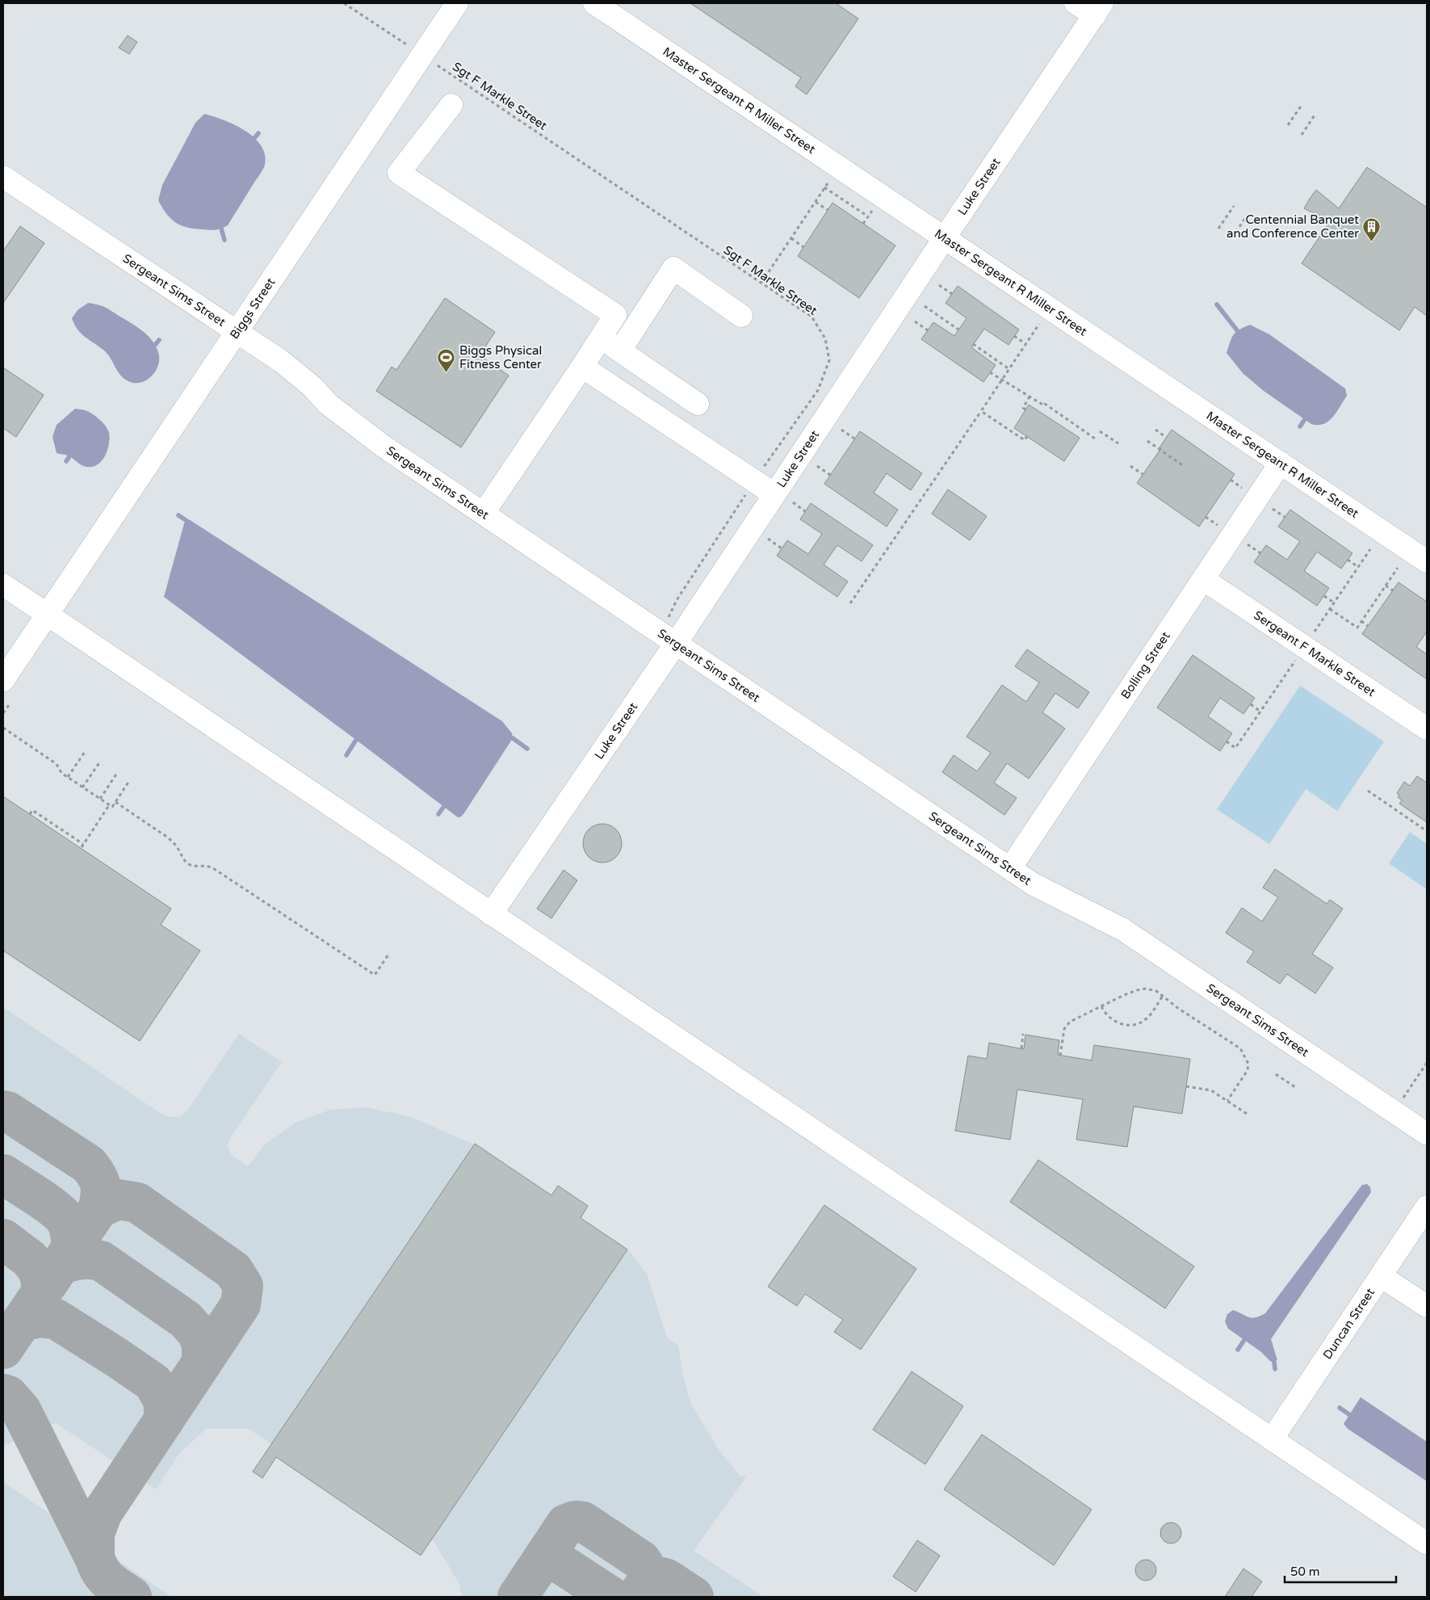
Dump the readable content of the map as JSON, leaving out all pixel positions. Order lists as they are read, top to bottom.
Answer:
{
  "streets": {
    "street": [
      "Master Sergeant R Miller Street",
      "Luke Street",
      "Sergeant Sims Street",
      "Biggs Street",
      "Sergeant F Markle Street",
      "Bolling Street",
      "Duncan Street"
    ],
    "path": ["Sgt F Markle Street"]
  },
  "crossings": [
    ["Sgt F Markle Street", "Luke Street"],
    ["Sgt F Markle Street", "Sergeant Sims Street"],
    ["Master Sergeant R Miller Street", "Luke Street"],
    ["Master Sergeant R Miller Street", "Bolling Street"],
    ["Luke Street", "Sergeant Sims Street"],
    ["Sergeant Sims Street", "Biggs Street"],
    ["Sergeant Sims Street", "Bolling Street"],
    ["Sergeant F Markle Street", "Bolling Street"]
  ],
  "places": {
    "building": ["Centennial Banquet and Conference Center"],
    "sports": ["Biggs Physical Fitness Center"]
  },
  "scale_bar": "50 m"
}
